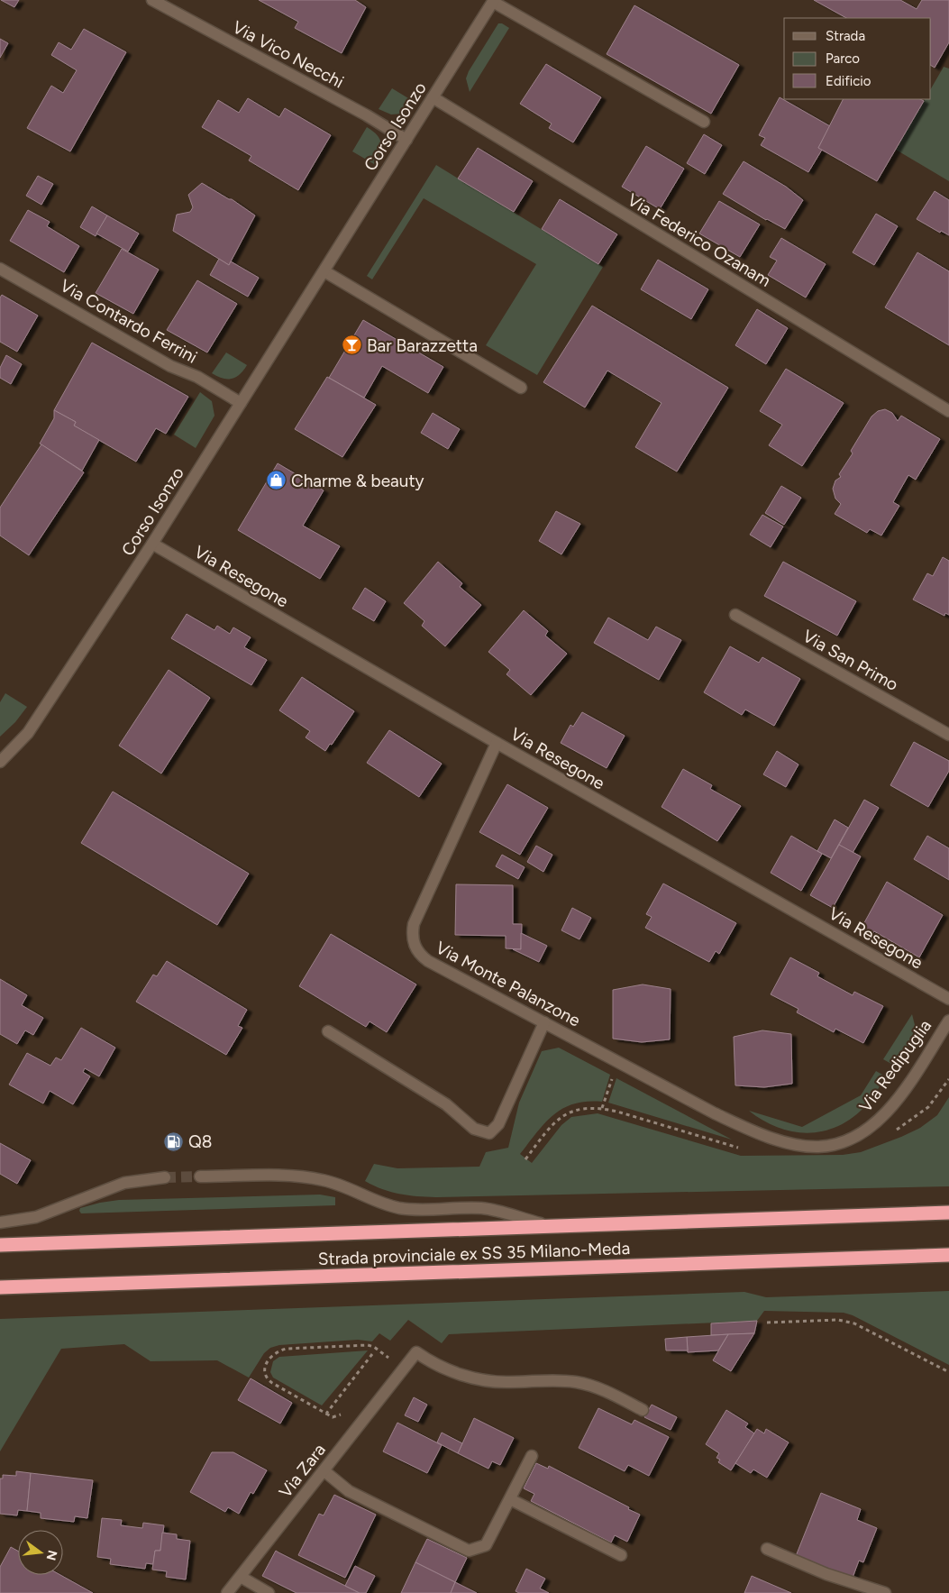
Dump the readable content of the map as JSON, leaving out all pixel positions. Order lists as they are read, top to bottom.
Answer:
{
  "streets": {
    "highway": ["Strada provinciale ex SS 35 Milano-Meda"],
    "street": [
      "Via Vico Necchi",
      "Corso Isonzo",
      "Via Federico Ozanam",
      "Via Contardo Ferrini",
      "Via Resegone",
      "Via San Primo",
      "Via Monte Palanzone",
      "Via Redipuglia",
      "Via Zara"
    ]
  },
  "crossings": [
    ["Via Vico Necchi", "Corso Isonzo"],
    ["Corso Isonzo", "Via Federico Ozanam"],
    ["Corso Isonzo", "Via Contardo Ferrini"],
    ["Corso Isonzo", "Via Resegone"],
    ["Via Resegone", "Via Monte Palanzone"],
    ["Via Monte Palanzone", "Via Redipuglia"]
  ],
  "places": {
    "bar": ["Bar Barazzetta"],
    "shop": ["Charme & beauty"],
    "fuel station": ["Q8"]
  },
  "legend": ["Strada", "Parco", "Edificio"],
  "north": "right"
}
